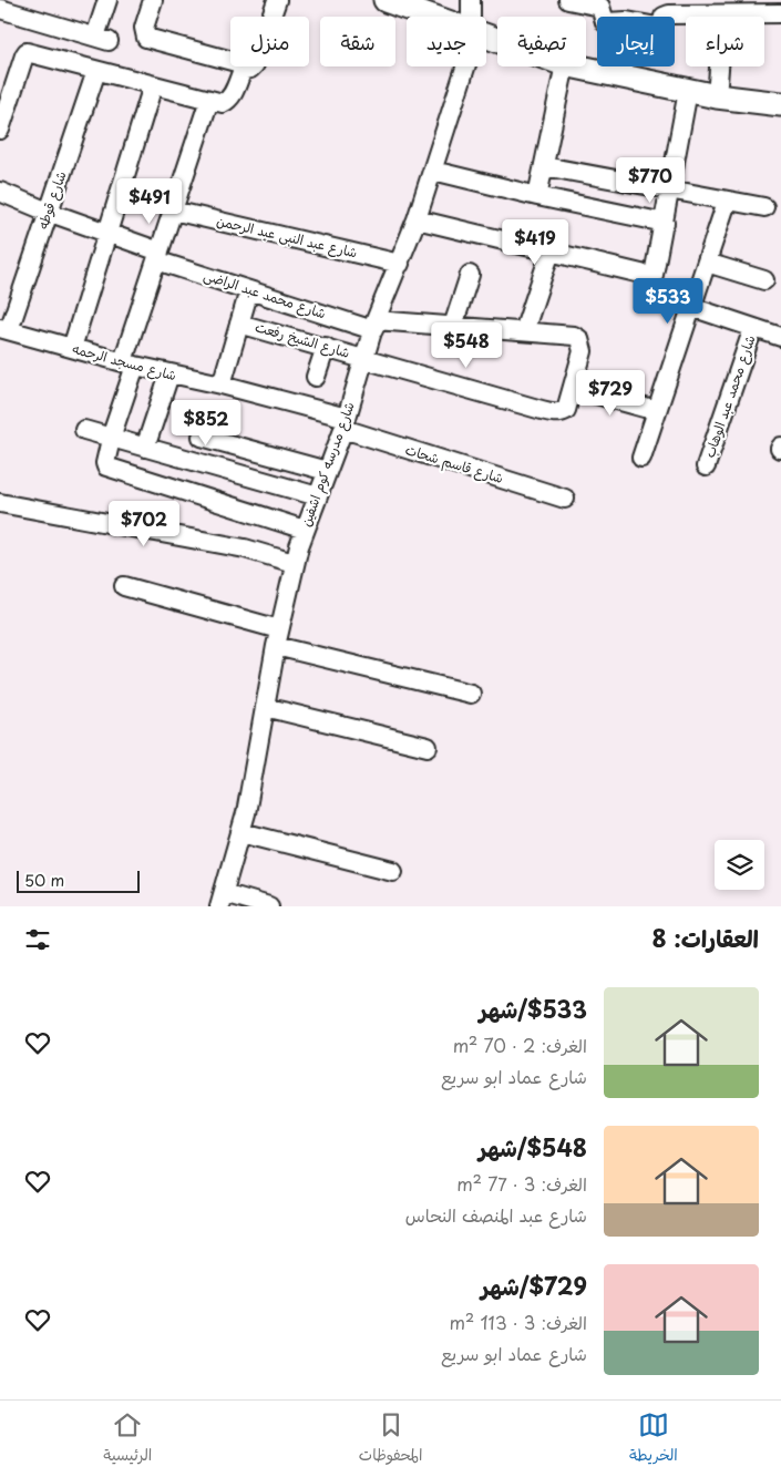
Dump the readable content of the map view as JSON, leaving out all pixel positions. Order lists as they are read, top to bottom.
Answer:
{
  "streets": {
    "street": [
      "شارع قوطه",
      "شارع عبد النبى عبد الرحمن",
      "شارع محمد عبد الراضى",
      "شارع الشيخ رفعت",
      "شارع مسجد الرحمه",
      "شارع محمد عبد الوهاب",
      "شارع مدرسه كوم اشفين",
      "شارع قاسم شحات"
    ]
  },
  "crossings": [
    ["شارع قوطه", "شارع محمد عبد الراضى"],
    ["شارع قوطه", "شارع مسجد الرحمه"],
    ["شارع عبد النبى عبد الرحمن", "شارع مدرسه كوم اشفين"],
    ["شارع محمد عبد الراضى", "شارع الشيخ رفعت"],
    ["شارع محمد عبد الراضى", "شارع مدرسه كوم اشفين"],
    ["شارع الشيخ رفعت", "شارع مدرسه كوم اشفين"],
    ["شارع مسجد الرحمه", "شارع مدرسه كوم اشفين"],
    ["شارع مسجد الرحمه", "شارع قاسم شحات"],
    ["شارع مدرسه كوم اشفين", "شارع قاسم شحات"]
  ],
  "scale_bar": "50 m",
  "page": {
    "chip": [
      "شراء",
      "إيجار",
      "تصفية",
      "جديد",
      "شقة",
      "منزل"
    ],
    "price": [
      "$770",
      "$491",
      "$419",
      "$533",
      "$548",
      "$729",
      "$852",
      "$702"
    ],
    "scale": "50 m",
    "heading": "العقارات: 8",
    "list": [
      {
        "name": "$533/شهر",
        "note": "الغرف: 2 · 70 m² · شارع عماد ابو سريع"
      },
      {
        "name": "$548/شهر",
        "note": "الغرف: 3 · 77 m² · شارع عبد المنصف النحاس"
      },
      {
        "name": "$729/شهر",
        "note": "الغرف: 3 · 113 m² · شارع عماد ابو سريع"
      }
    ],
    "tabs": ["الخريطة", "المحفوظات", "الرئيسية"]
  }
}
